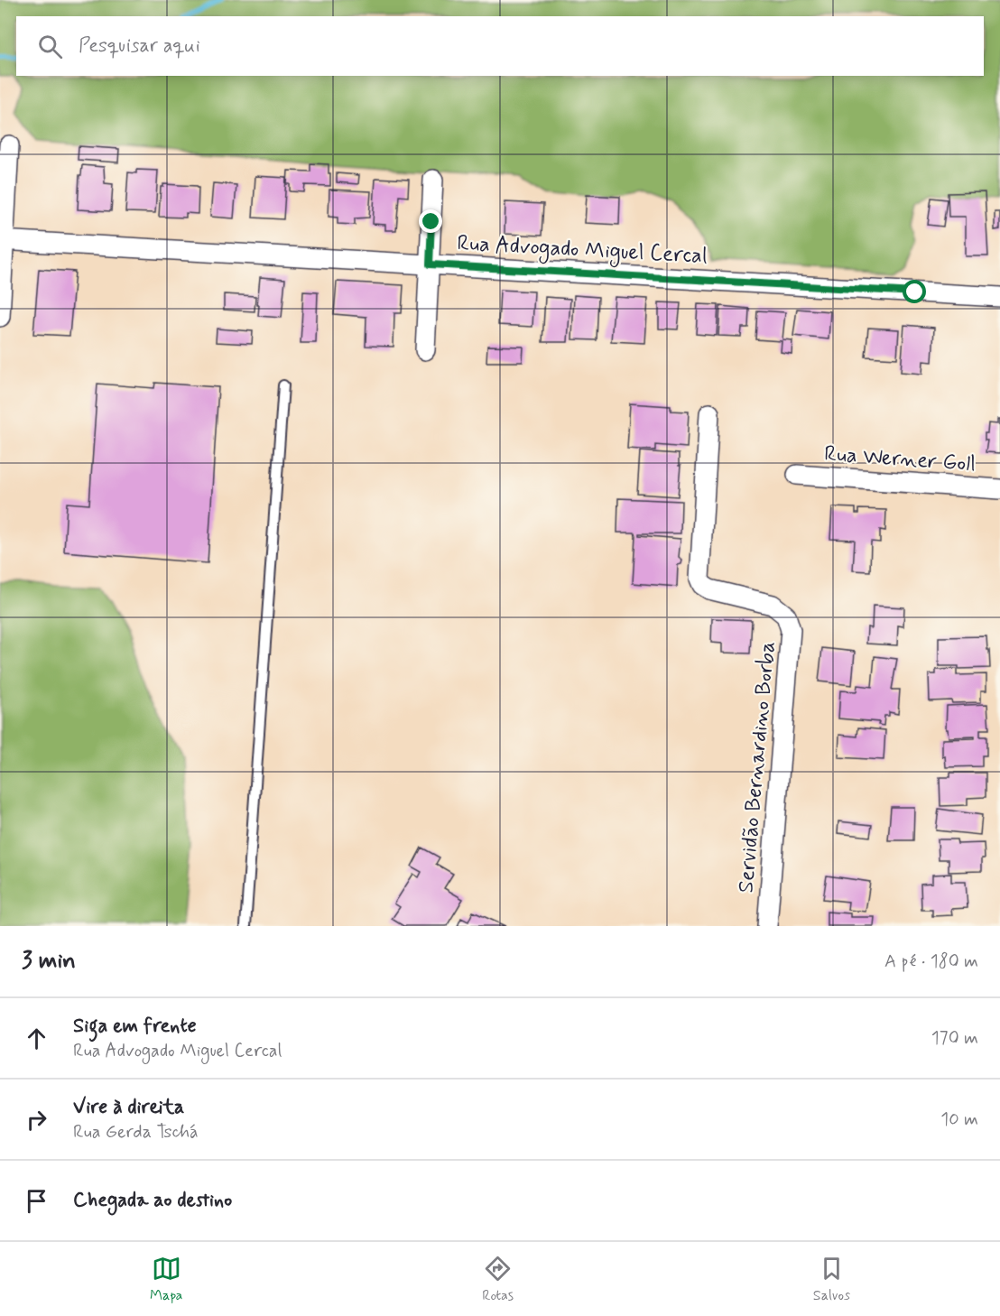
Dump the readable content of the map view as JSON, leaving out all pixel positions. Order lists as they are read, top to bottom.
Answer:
{
  "streets": {
    "street": ["Rua Advogado Miguel Cercal", "Rua Werner Goll", "Servidão Bernardino Borba"]
  },
  "page": {
    "search": "Pesquisar aqui",
    "heading": ["3 min", "A pé · 180 m"],
    "list": [
      ["Siga em frente", "Rua Advogado Miguel Cercal", "170 m"],
      ["Vire à direita", "Rua Gerda Tschá", "10 m"],
      "Chegada ao destino"
    ],
    "nav": ["Mapa", "Rotas", "Salvos"]
  }
}
